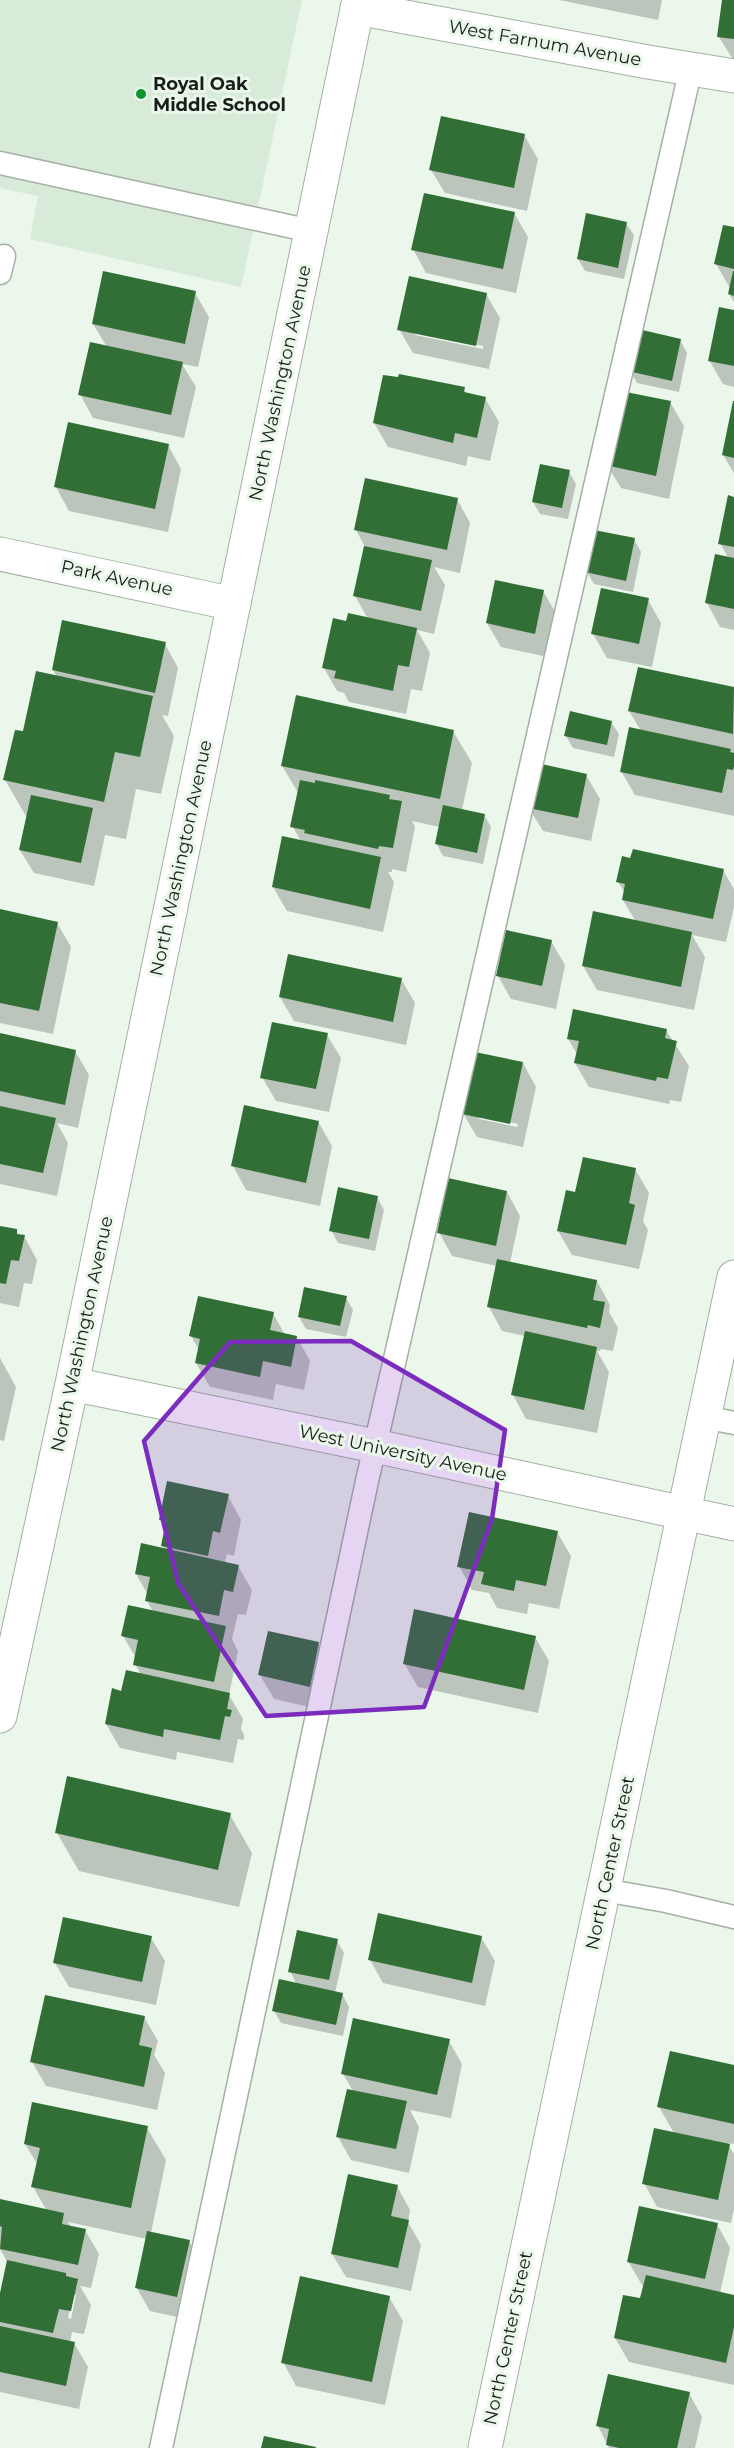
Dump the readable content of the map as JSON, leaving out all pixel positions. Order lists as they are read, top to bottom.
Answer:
{
  "streets": {
    "street": [
      "West Farnum Avenue",
      "North Washington Avenue",
      "Park Avenue",
      "West University Avenue",
      "North Center Street"
    ]
  },
  "crossings": [
    ["West Farnum Avenue", "North Washington Avenue"],
    ["North Washington Avenue", "Park Avenue"],
    ["North Washington Avenue", "West University Avenue"],
    ["West University Avenue", "North Center Street"]
  ],
  "places": ["Royal Oak Middle School"]
}
